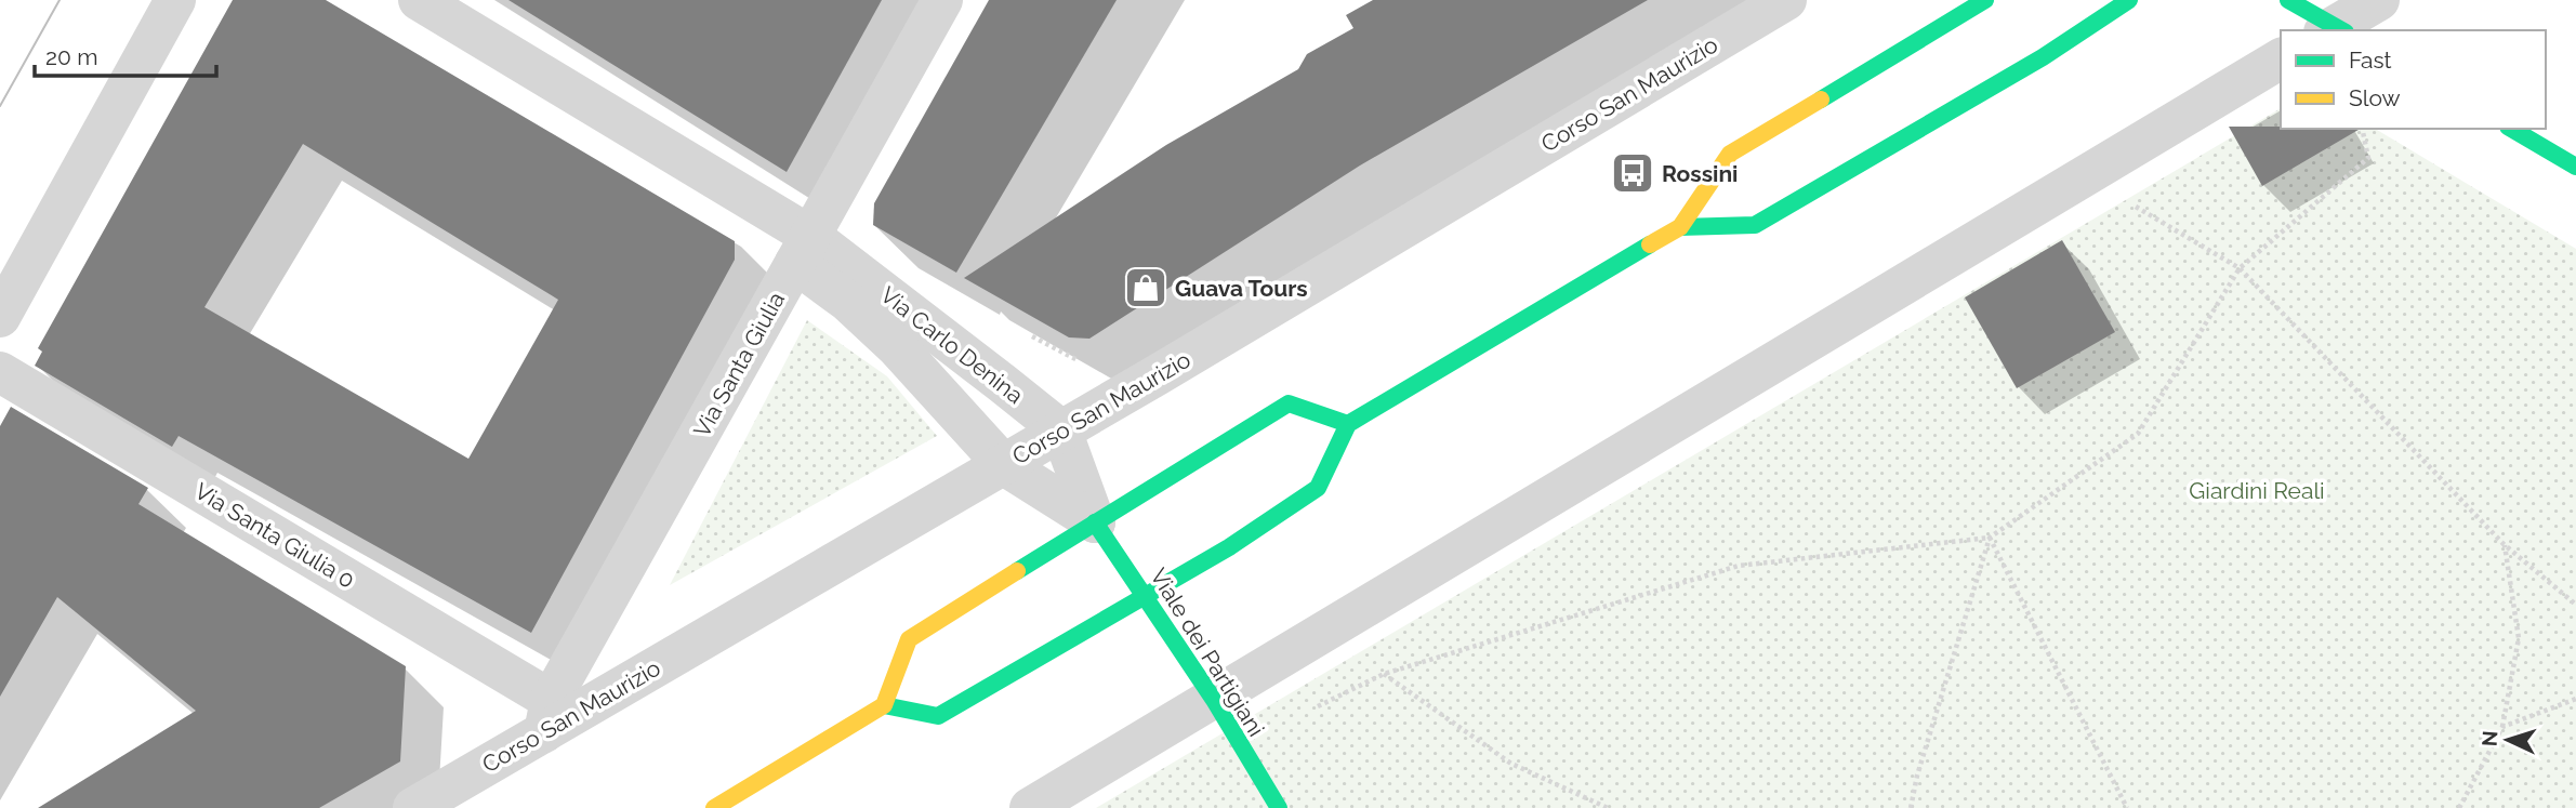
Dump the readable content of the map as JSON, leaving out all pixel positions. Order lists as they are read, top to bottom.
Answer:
{
  "streets": {
    "main road": ["Viale dei Partigiani"],
    "street": [
      "Corso San Maurizio",
      "Via Carlo Denina",
      "Via Santa Giulia",
      "Via Santa Giulia 0"
    ]
  },
  "crossings": [
    ["Corso San Maurizio", "Via Carlo Denina"],
    ["Corso San Maurizio", "Via Santa Giulia"],
    ["Corso San Maurizio", "Via Santa Giulia 0"],
    ["Via Carlo Denina", "Via Santa Giulia"],
    ["Via Carlo Denina", "Viale dei Partigiani"],
    ["Via Santa Giulia", "Via Santa Giulia 0"]
  ],
  "parks": ["Giardini Reali"],
  "places": {
    "bus stop": ["Rossini"],
    "shop": ["Guava Tours"]
  },
  "legend": ["Fast", "Slow"],
  "scale_bar": "20 m",
  "north": "left"
}
